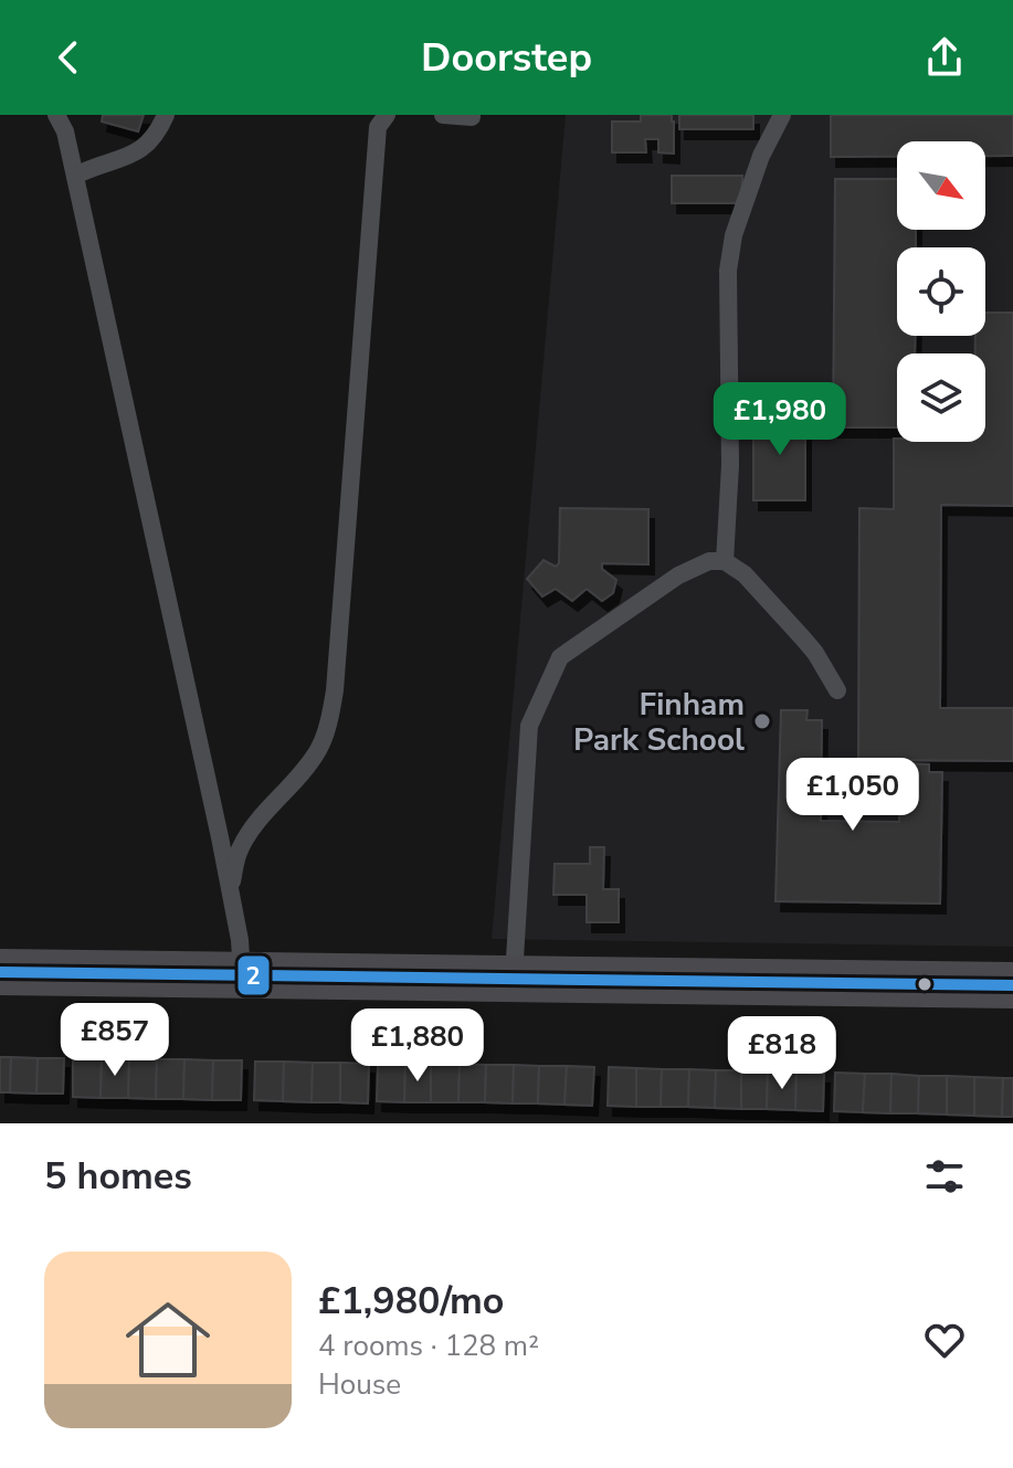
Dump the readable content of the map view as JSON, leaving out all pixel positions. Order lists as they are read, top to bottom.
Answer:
{
  "places": ["Finham Park School"],
  "lines": ["transit line 2"],
  "north": "bottom right",
  "page": {
    "header": "Doorstep",
    "price": [
      "£1,980",
      "£1,050",
      "£857",
      "£1,880",
      "£818"
    ],
    "heading": "5 homes",
    "list": [
      {
        "name": "£1,980/mo",
        "note": "4 rooms · 128 m² · House"
      }
    ]
  }
}
